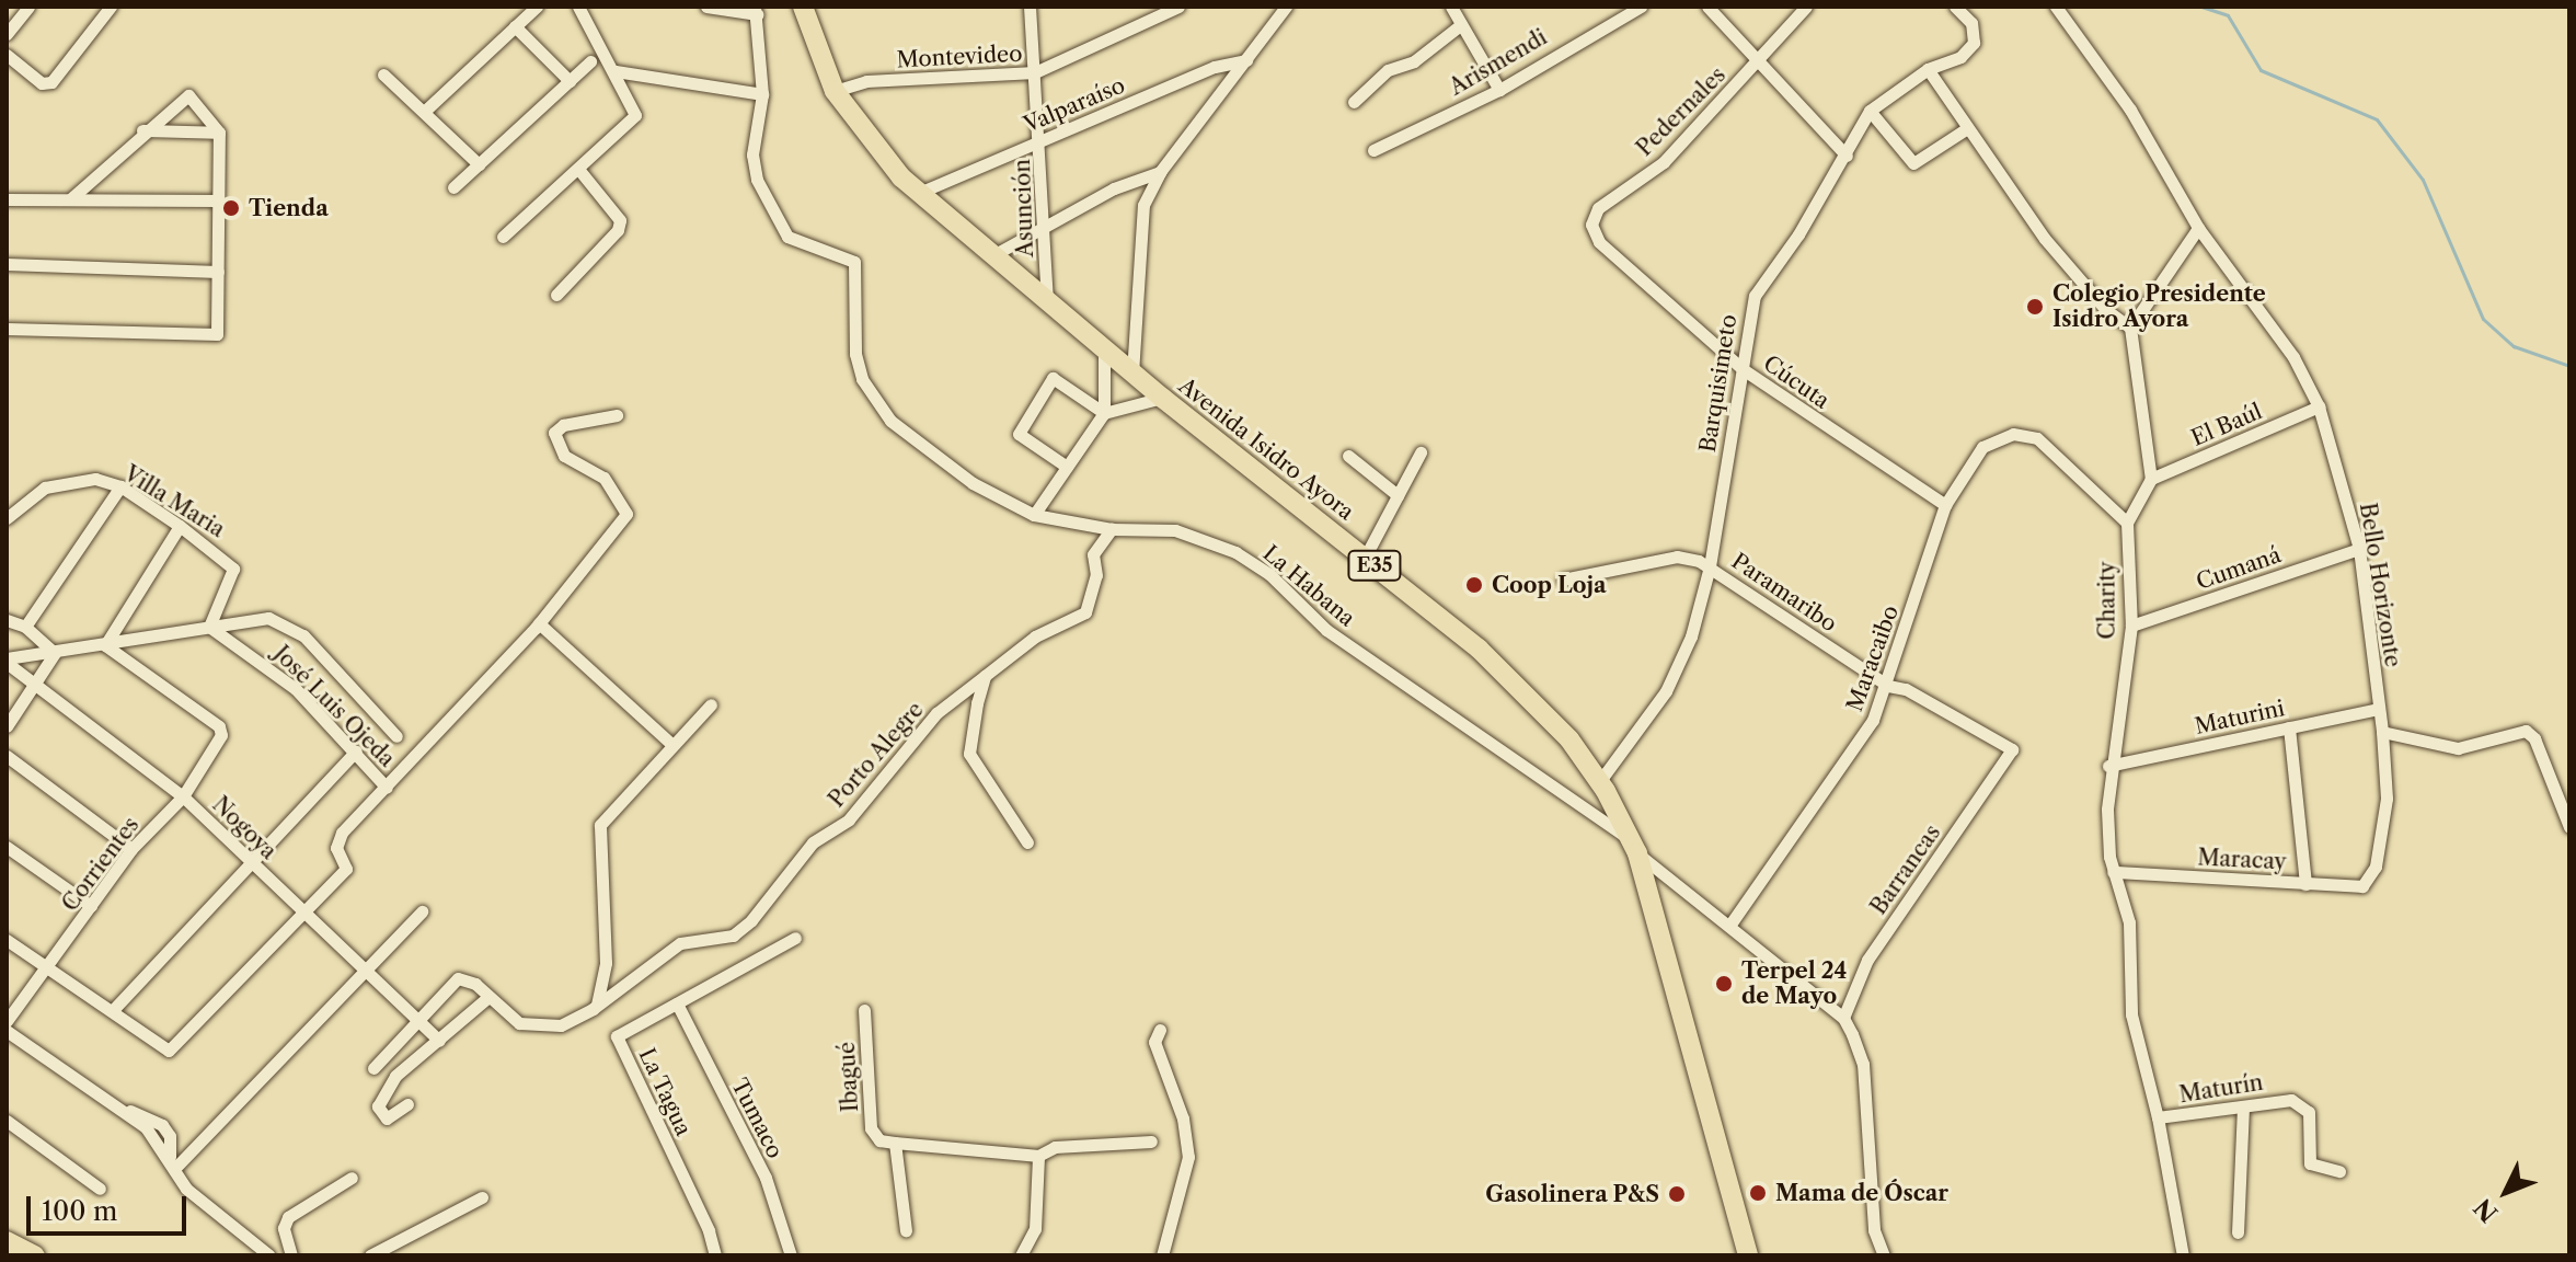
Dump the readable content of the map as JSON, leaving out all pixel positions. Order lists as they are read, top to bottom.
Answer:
{
  "streets": {
    "main road": ["Avenida Isidro Ayora", "E35"],
    "street": [
      "Montevideo",
      "Arismendi",
      "Valparaíso",
      "Pedernales",
      "Asunción",
      "Cúcuta",
      "Barquisimeto",
      "El Baúl",
      "Villa Maria",
      "Cumaná",
      "Bello Horizonte",
      "La Habana",
      "Paramaribo",
      "Charity",
      "Maracaibo",
      "José Luis Ojeda",
      "Maturini",
      "Porto Alegre",
      "Nogoya",
      "Maracay",
      "Corrientes",
      "Barrancas",
      "Ibagué",
      "Maturín",
      "La Tagua",
      "Tumaco"
    ]
  },
  "crossings": [
    ["Montevideo", "Asunción"],
    ["Montevideo", "Avenida Isidro Ayora"],
    ["Valparaíso", "Asunción"],
    ["Valparaíso", "Avenida Isidro Ayora"],
    ["Pedernales", "Cúcuta"],
    ["Asunción", "Avenida Isidro Ayora"],
    ["Cúcuta", "Barquisimeto"],
    ["Cúcuta", "Maracaibo"],
    ["Barquisimeto", "Avenida Isidro Ayora"],
    ["Barquisimeto", "Paramaribo"],
    ["El Baúl", "Bello Horizonte"],
    ["Avenida Isidro Ayora", "La Habana"],
    ["Villa Maria", "José Luis Ojeda"],
    ["Cumaná", "Bello Horizonte"],
    ["Cumaná", "Charity"],
    ["Bello Horizonte", "Maturini"],
    ["Bello Horizonte", "Maracay"],
    ["La Habana", "Maracaibo"],
    ["La Habana", "Porto Alegre"],
    ["La Habana", "Barrancas"],
    ["Paramaribo", "Maracaibo"],
    ["Paramaribo", "Barrancas"],
    ["Charity", "Maracaibo"],
    ["Charity", "Maturini"],
    ["Charity", "Maracay"],
    ["Charity", "Maturín"],
    ["Porto Alegre", "Nogoya"],
    ["Nogoya", "Corrientes"],
    ["La Tagua", "Tumaco"]
  ],
  "places": [
    "Tienda",
    "Colegio Presidente Isidro Ayora",
    "Coop Loja",
    "Terpel 24 de Mayo",
    "Mama de Óscar",
    "Gasolinera P&S"
  ],
  "scale_bar": "100 m",
  "north": "bottom left"
}
